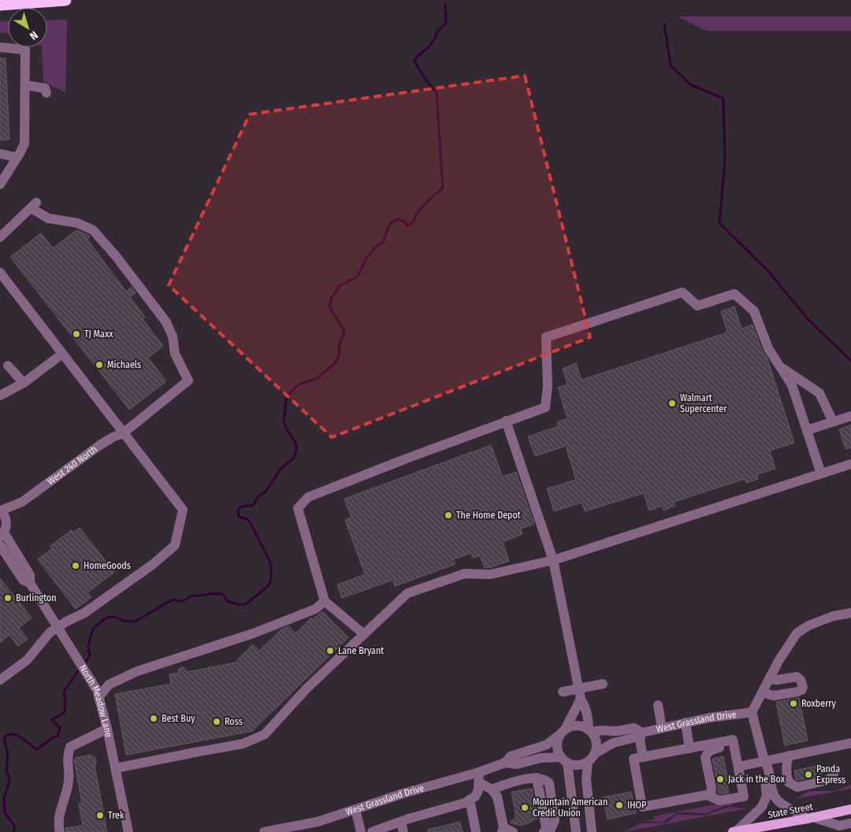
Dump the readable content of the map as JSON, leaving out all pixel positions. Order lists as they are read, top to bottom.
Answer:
{
  "streets": {
    "main road": ["State Street"],
    "street": ["West 240 North", "North Meadow Lane", "West Grassland Drive"]
  },
  "places": [
    "TJ Maxx",
    "Michaels",
    "Walmart Supercenter",
    "The Home Depot",
    "HomeGoods",
    "Burlington",
    "Lane Bryant",
    "Roxberry",
    "Best Buy",
    "Ross",
    "Panda Express",
    "Jack in the Box",
    "IHOP",
    "Mountain American Credit Union",
    "Trek"
  ],
  "north": "bottom right"
}
